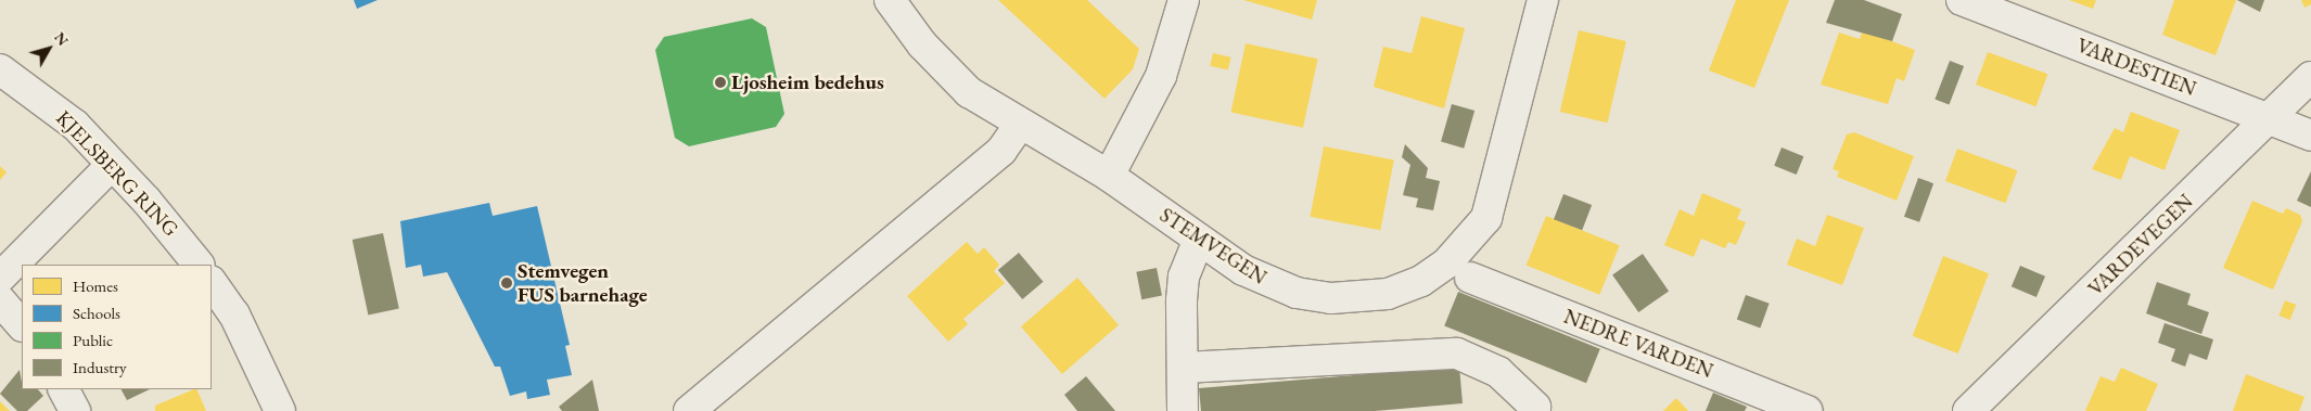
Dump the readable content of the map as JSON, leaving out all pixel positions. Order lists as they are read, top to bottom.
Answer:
{
  "streets": {
    "street": [
      "VARDESTIEN",
      "KJELSBERG RING",
      "VARDEVEGEN",
      "STEMVEGEN",
      "NEDRE VARDEN"
    ]
  },
  "crossings": [
    ["VARDESTIEN", "VARDEVEGEN"]
  ],
  "places": ["Ljosheim bedehus", "Stemvegen FUS barnehage"],
  "legend": [
    "Homes",
    "Schools",
    "Public",
    "Industry"
  ],
  "north": "top right"
}
